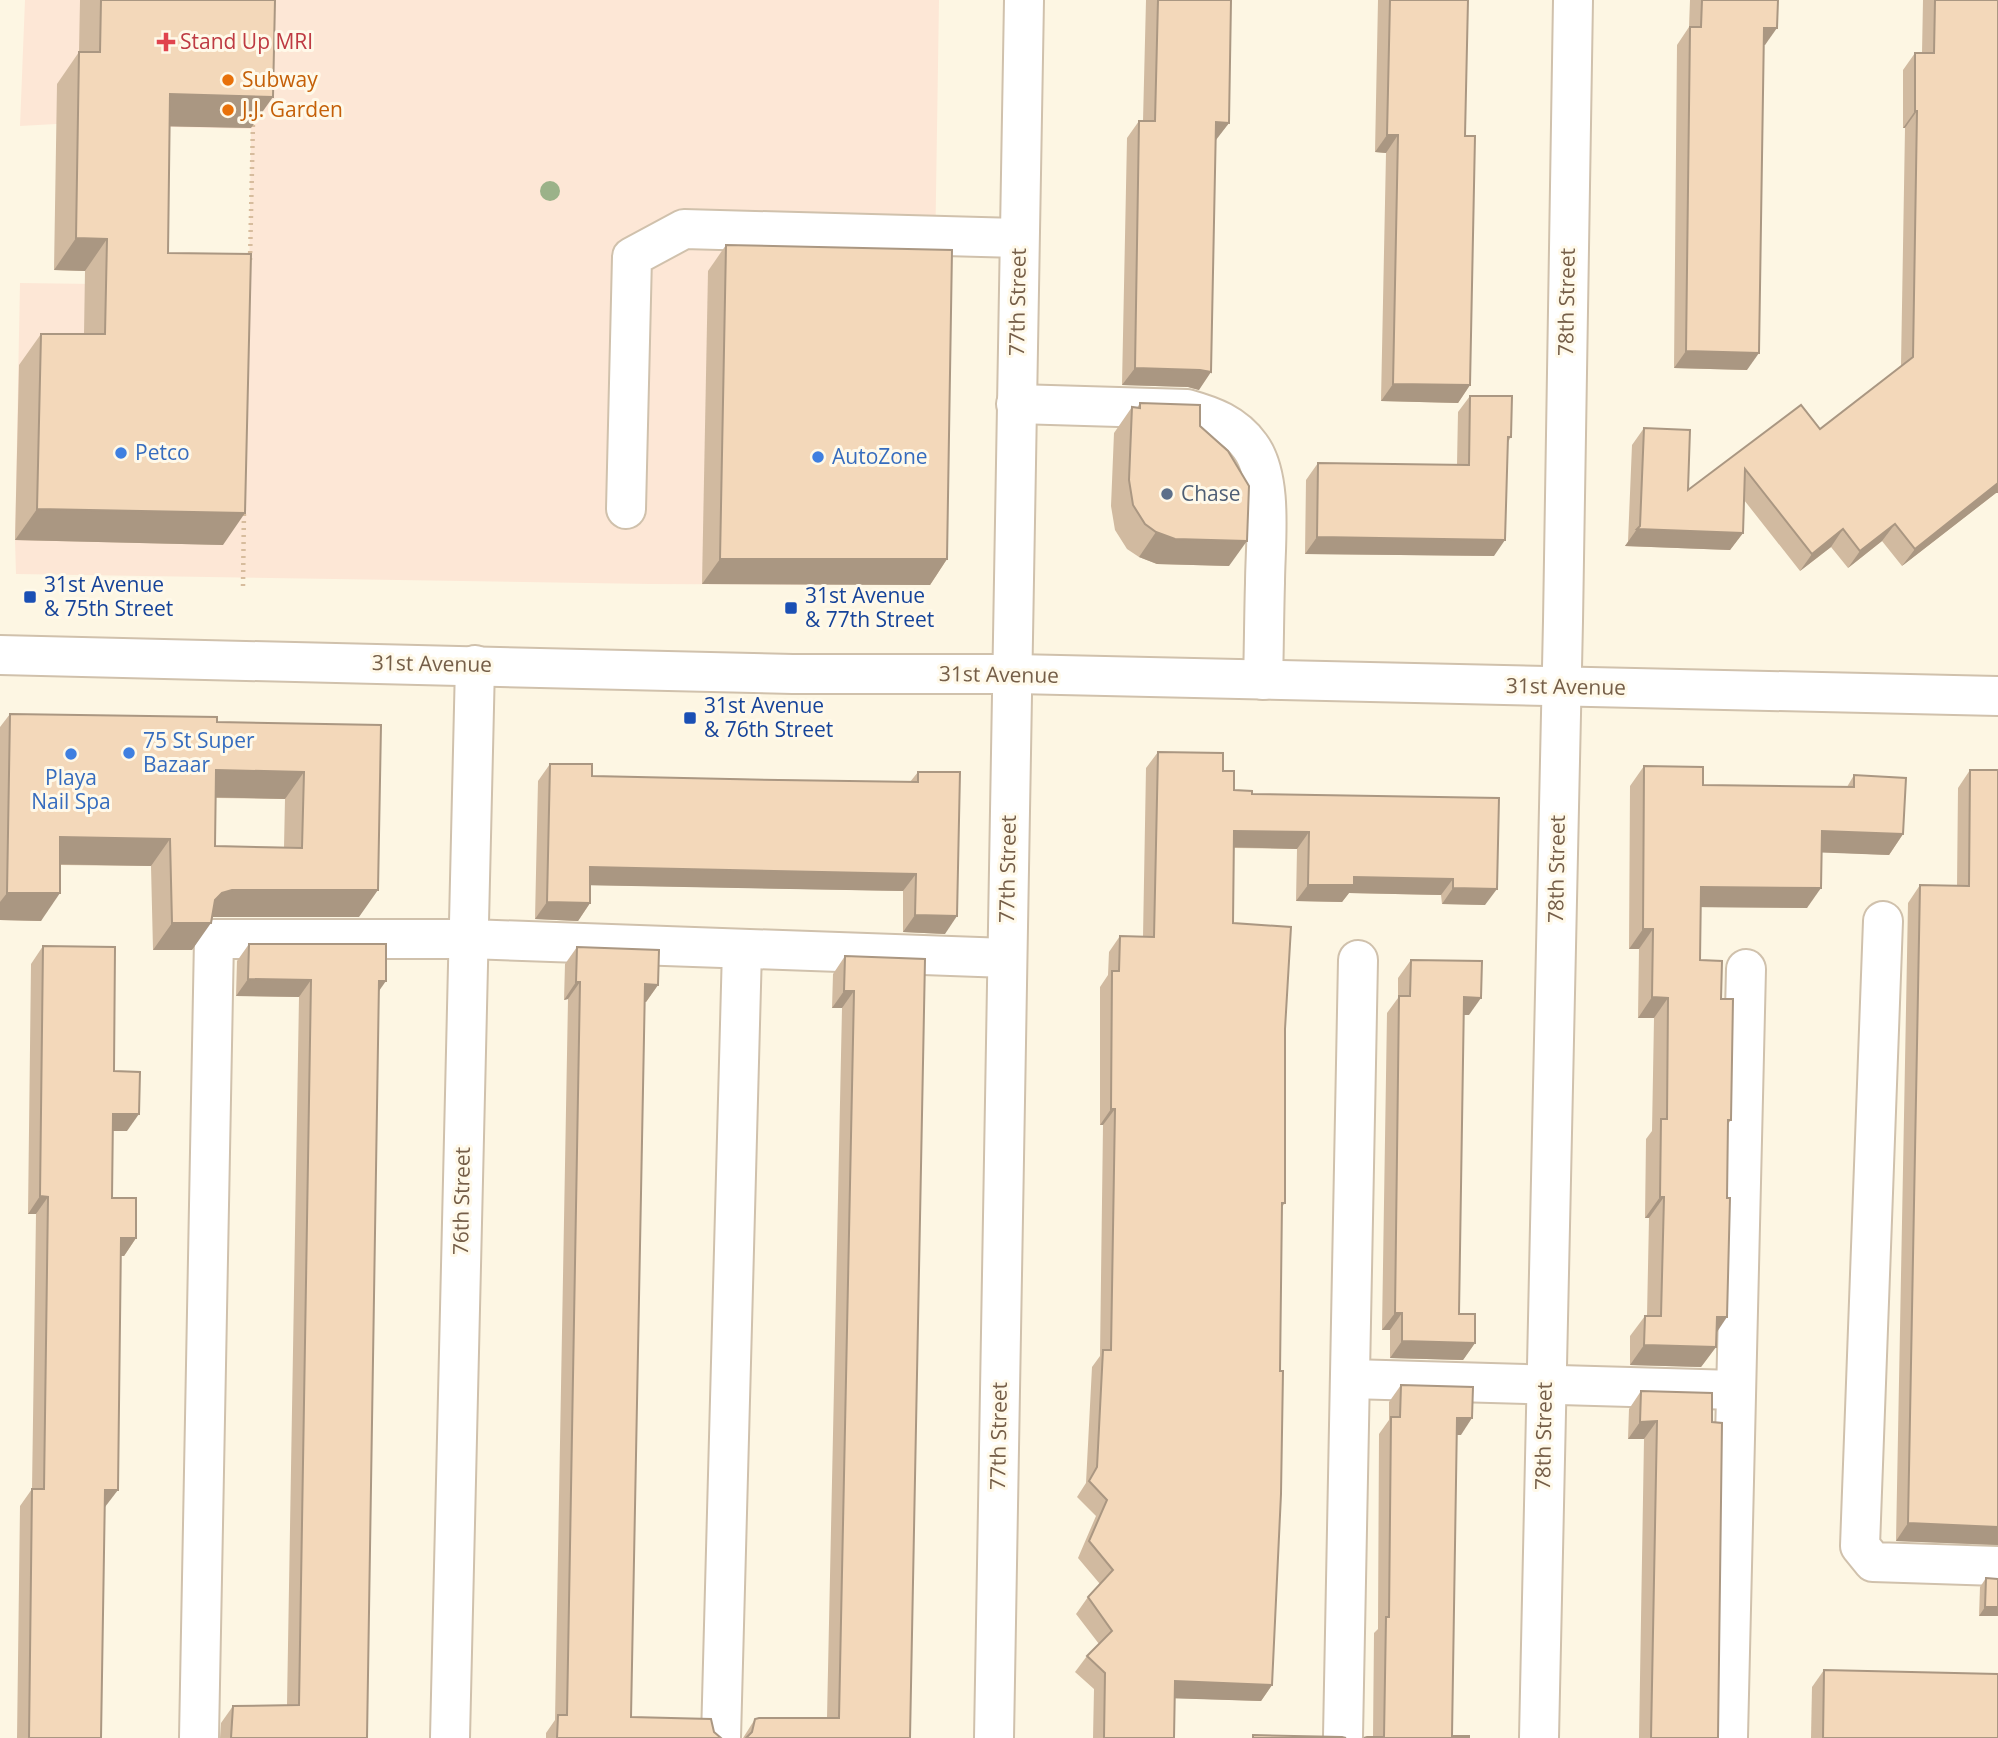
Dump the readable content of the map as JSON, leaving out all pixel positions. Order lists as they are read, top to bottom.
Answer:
{
  "streets": {
    "street": [
      "77th Street",
      "78th Street",
      "31st Avenue",
      "76th Street"
    ]
  },
  "crossings": [
    ["77th Street", "31st Avenue"],
    ["78th Street", "31st Avenue"],
    ["31st Avenue", "76th Street"]
  ],
  "places": {
    "health": ["Stand Up MRI"],
    "other": [
      "Subway",
      "J.J. Garden",
      "Petco",
      "AutoZone",
      "Chase",
      "75 St Super Bazaar",
      "Playa Nail Spa"
    ],
    "transit": ["31st Avenue & 75th Street", "31st Avenue & 77th Street", "31st Avenue & 76th Street"]
  }
}
